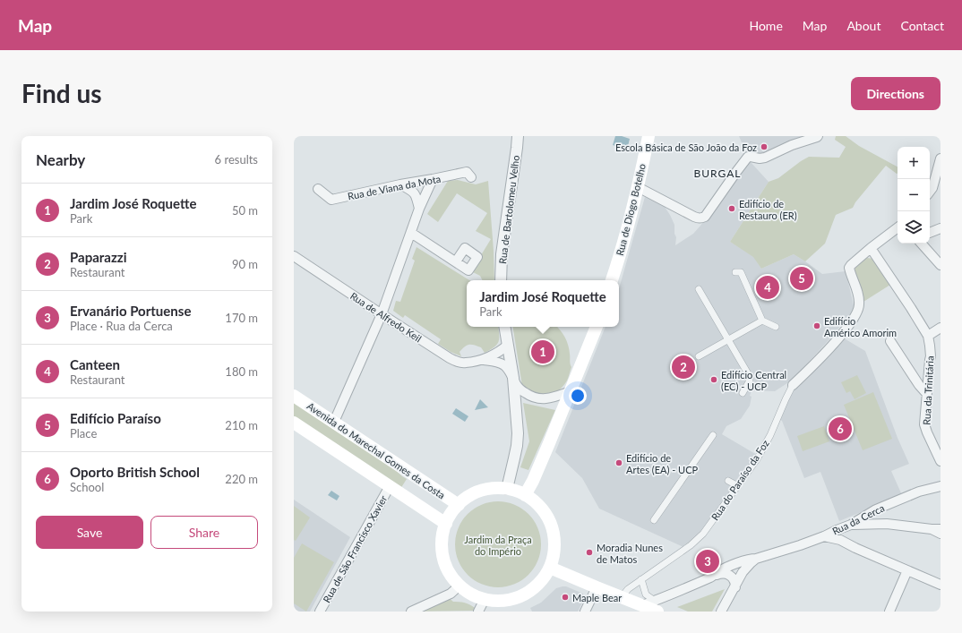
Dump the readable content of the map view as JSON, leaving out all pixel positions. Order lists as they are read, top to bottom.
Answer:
{
  "streets": {
    "main road": ["Rua de Diogo Botelho", "Avenida do Marechal Gomes da Costa"],
    "street": [
      "Rua de Viana da Mota",
      "Rua de Bartolomeu Velho",
      "Rua de Alfredo Keil",
      "Rua da Trinitária",
      "Rua do Paraíso da Foz",
      "Rua da Cerca",
      "Rua de São Francisco Xavier"
    ]
  },
  "crossings": [
    ["Rua da Trinitária", "Rua do Paraíso da Foz"]
  ],
  "districts": ["BURGAL"],
  "parks": ["Jardim da Praça do Império"],
  "places": [
    "Escola Básica de São João da Foz",
    "Edifício de Restauro (ER)",
    "Edifício Américo Amorim",
    "Edifício Central (EC) - UCP",
    "Edifício de Artes (EA) - UCP",
    "Moradia Nunes de Matos",
    "Maple Bear"
  ],
  "page": {
    "header": "Map",
    "nav": [
      "Home",
      "Map",
      "About",
      "Contact"
    ],
    "buttons": [
      "Directions",
      ["Save", "Share"]
    ],
    "title": "Find us",
    "heading": ["Nearby", "6 results"],
    "map_buttons": ["+", "−"],
    "list": [
      {
        "mark": "1",
        "name": "Jardim José Roquette",
        "note": "Park",
        "value": "50 m"
      },
      {
        "mark": "2",
        "name": "Paparazzi",
        "note": "Restaurant",
        "value": "90 m"
      },
      {
        "mark": "3",
        "name": "Ervanário Portuense",
        "note": "Place · Rua da Cerca",
        "value": "170 m"
      },
      {
        "mark": "4",
        "name": "Canteen",
        "note": "Restaurant",
        "value": "180 m"
      },
      {
        "mark": "5",
        "name": "Edifício Paraíso",
        "note": "Place",
        "value": "210 m"
      },
      {
        "mark": "6",
        "name": "Oporto British School",
        "note": "School",
        "value": "220 m"
      }
    ],
    "pins": [
      "5",
      "4",
      "1",
      "2",
      "6",
      "3"
    ],
    "popup": ["Jardim José Roquette", "Park"]
  }
}
